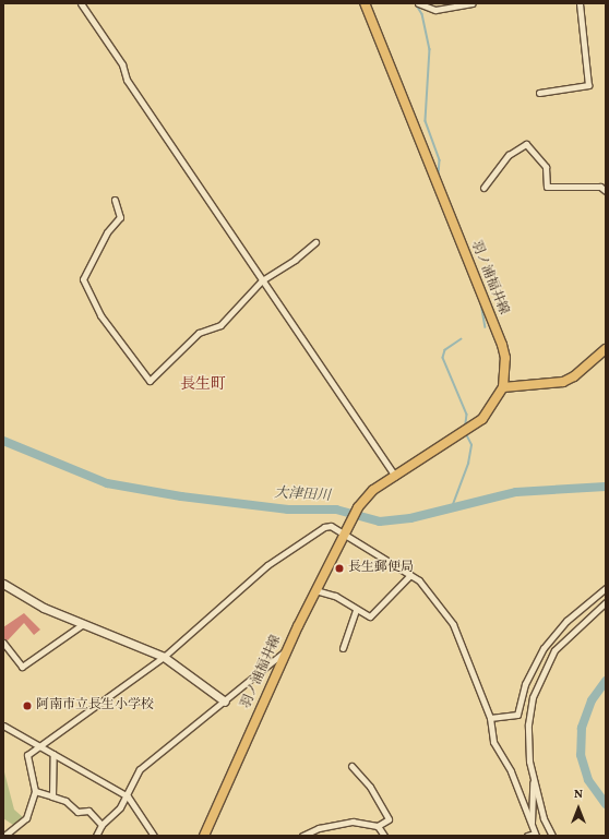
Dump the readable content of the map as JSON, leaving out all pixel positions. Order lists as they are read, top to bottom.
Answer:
{
  "streets": {
    "main road": ["羽ノ浦福井線"]
  },
  "districts": ["長生町"],
  "water": ["大津田川"],
  "places": ["長生郵便局", "阿南市立長生小学校"],
  "north": "top"
}
